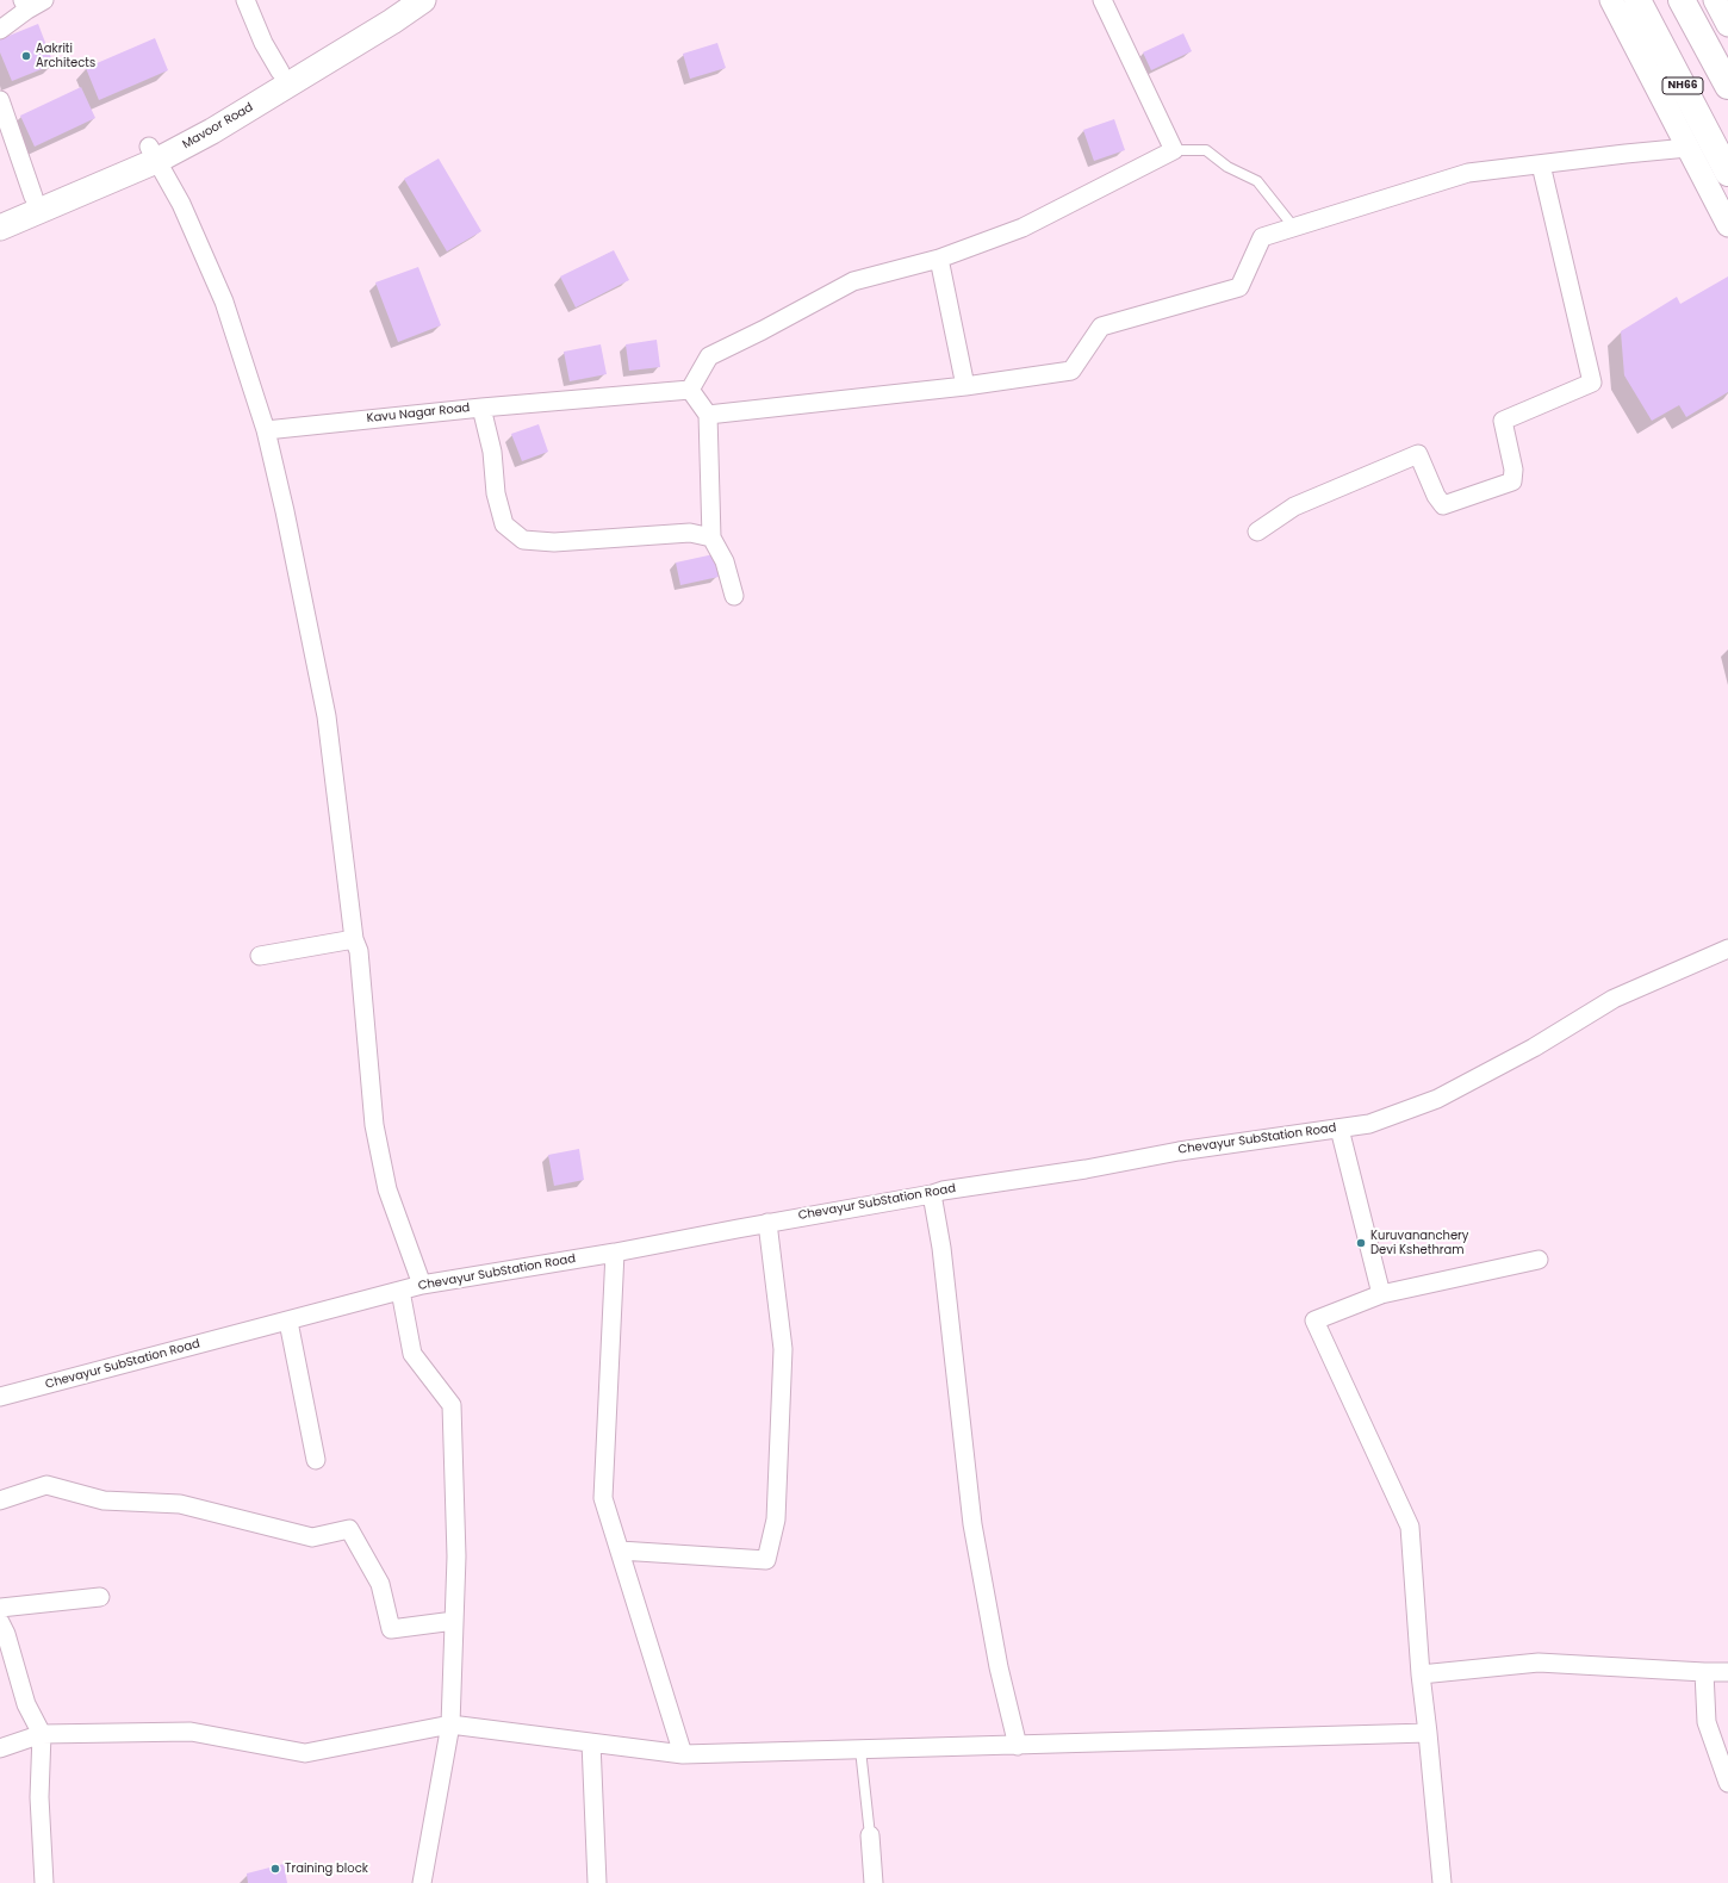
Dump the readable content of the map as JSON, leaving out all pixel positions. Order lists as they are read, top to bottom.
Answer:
{
  "streets": {
    "highway": ["NH66"],
    "main road": ["Mavoor Road"],
    "street": ["Kavu Nagar Road", "Chevayur SubStation Road"]
  },
  "places": ["Aakriti Architects", "Kuruvananchery Devi Kshethram", "Training block"]
}
